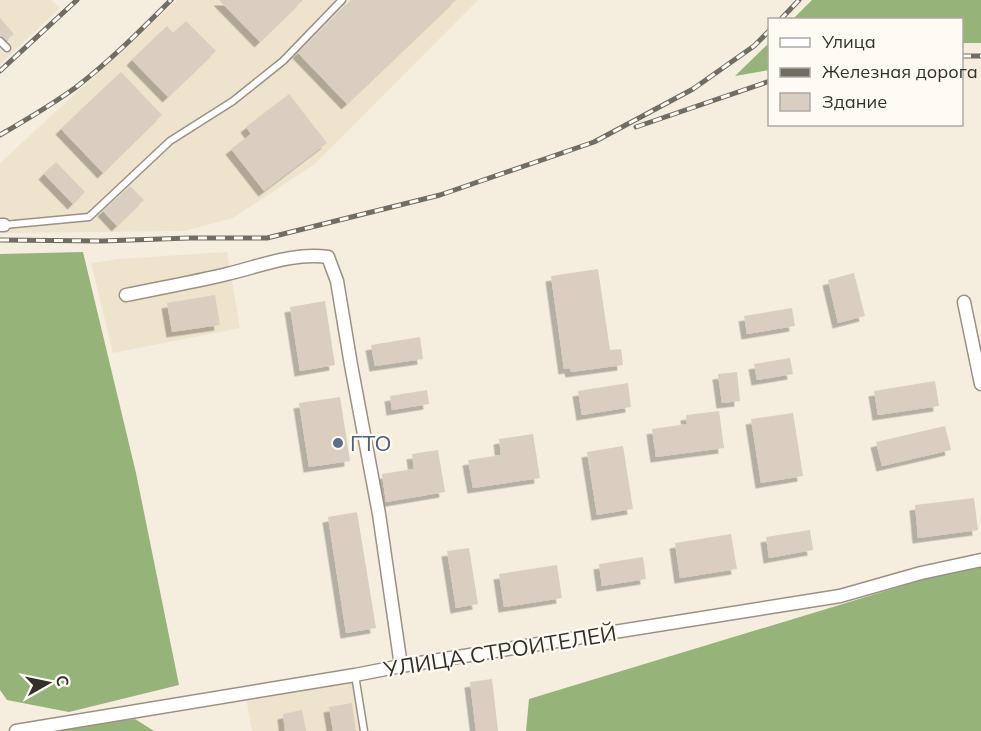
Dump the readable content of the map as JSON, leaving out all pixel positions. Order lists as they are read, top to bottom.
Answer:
{
  "streets": {
    "street": ["УЛИЦА СТРОИТЕЛЕЙ"]
  },
  "places": ["ГТО"],
  "legend": ["Улица", "Железная дорога", "Здание"],
  "north": "right"
}
